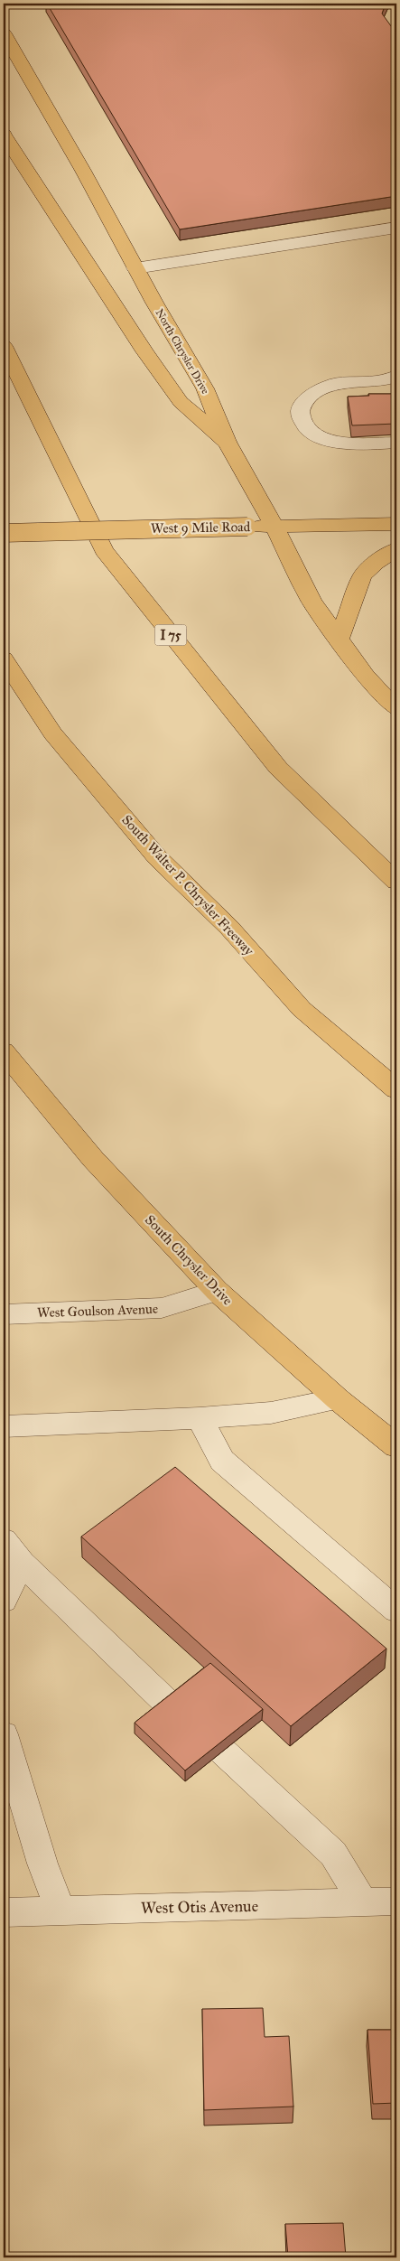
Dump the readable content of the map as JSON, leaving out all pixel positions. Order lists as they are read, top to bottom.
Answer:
{
  "streets": {
    "main road": [
      "North Chrysler Drive",
      "West 9 Mile Road",
      "I 75",
      "South Walter P. Chrysler Freeway",
      "South Chrysler Drive"
    ],
    "street": ["West Goulson Avenue", "West Otis Avenue"]
  },
  "crossings": [
    ["North Chrysler Drive", "West 9 Mile Road"],
    ["South Chrysler Drive", "West Goulson Avenue"]
  ]
}
